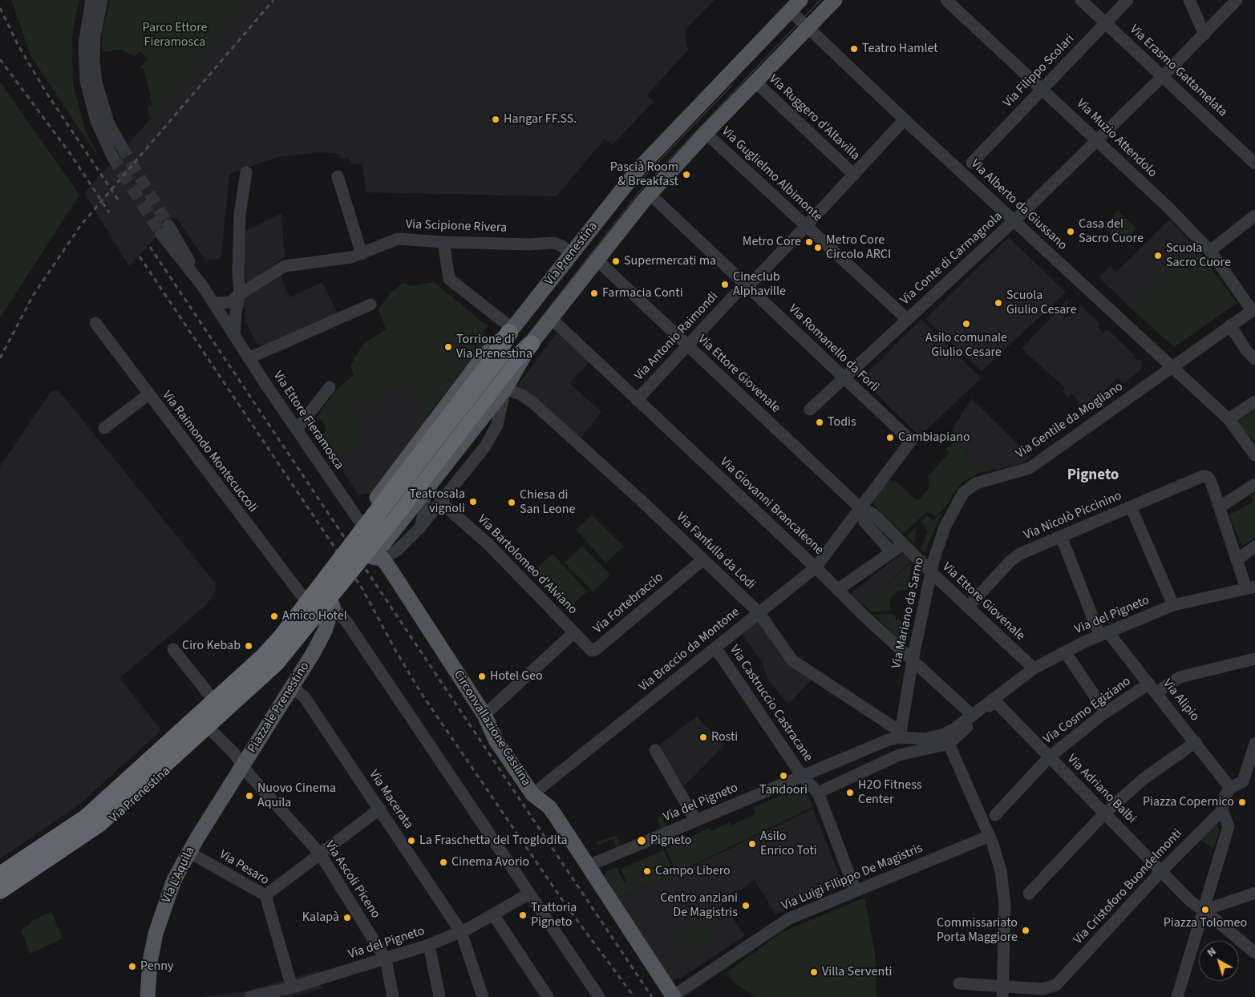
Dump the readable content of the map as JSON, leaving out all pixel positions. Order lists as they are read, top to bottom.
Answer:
{
  "streets": {
    "main road": [
      "Via Prenestina",
      "Piazzale Prenestino",
      "Circonvallazione Casilina",
      "Via L'Aquila"
    ],
    "street": [
      "Via Filippo Scolari",
      "Via Erasmo Gattamelata",
      "Via Ruggero d'Altavilla",
      "Via Muzio Attendolo",
      "Via Guglielmo Albimonte",
      "Via Alberto da Giussano",
      "Via Scipione Rivera",
      "Via Conte di Carmagnola",
      "Via Antonio Raimondi",
      "Via Romanello da Forlì",
      "Via Ettore Giovenale",
      "Via Ettore Fieramosca",
      "Via Gentile da Mogliano",
      "Via Raimondo Montecuccoli",
      "Via Giovanni Brancaleone",
      "Via Nicolò Piccinino",
      "Via Fanfulla da Lodi",
      "Via Bartolomeo d'Alviano",
      "Via Fortebraccio",
      "Via Mariano da Sarno",
      "Via del Pigneto",
      "Via Braccio da Montone",
      "Via Alipio",
      "Via Castruccio Castracane",
      "Via Cosmo Egiziano",
      "Via Adriano Balbi",
      "Via Macerata",
      "Via Pesaro",
      "Via Luigi Filippo De Magistris",
      "Via Ascoli Piceno",
      "Via Cristoforo Buondelmonti"
    ]
  },
  "crossings": [
    ["Via Filippo Scolari", "Via Erasmo Gattamelata"],
    ["Via Filippo Scolari", "Via Muzio Attendolo"],
    ["Via Erasmo Gattamelata", "Via Conte di Carmagnola"],
    ["Via Ruggero d'Altavilla", "Via Prenestina"],
    ["Via Ruggero d'Altavilla", "Via Antonio Raimondi"],
    ["Via Muzio Attendolo", "Via Conte di Carmagnola"],
    ["Via Muzio Attendolo", "Via Gentile da Mogliano"],
    ["Via Guglielmo Albimonte", "Via Prenestina"],
    ["Via Guglielmo Albimonte", "Via Conte di Carmagnola"],
    ["Via Guglielmo Albimonte", "Via Antonio Raimondi"],
    ["Via Alberto da Giussano", "Via Prenestina"],
    ["Via Alberto da Giussano", "Via Conte di Carmagnola"],
    ["Via Alberto da Giussano", "Via Antonio Raimondi"],
    ["Via Alberto da Giussano", "Via Gentile da Mogliano"],
    ["Via Scipione Rivera", "Via Prenestina"],
    ["Via Prenestina", "Via Romanello da Forlì"],
    ["Via Prenestina", "Via Ettore Giovenale"],
    ["Via Prenestina", "Via Ettore Fieramosca"],
    ["Via Prenestina", "Via Raimondo Montecuccoli"],
    ["Via Prenestina", "Via Giovanni Brancaleone"],
    ["Via Prenestina", "Via Fanfulla da Lodi"],
    ["Via Prenestina", "Via Bartolomeo d'Alviano"],
    ["Via Prenestina", "Piazzale Prenestino"],
    ["Via Prenestina", "Circonvallazione Casilina"],
    ["Via Conte di Carmagnola", "Via Romanello da Forlì"],
    ["Via Antonio Raimondi", "Via Romanello da Forlì"],
    ["Via Antonio Raimondi", "Via Ettore Giovenale"],
    ["Via Antonio Raimondi", "Via Giovanni Brancaleone"],
    ["Via Romanello da Forlì", "Via Braccio da Montone"],
    ["Via Ettore Giovenale", "Via Nicolò Piccinino"],
    ["Via Ettore Giovenale", "Via Mariano da Sarno"],
    ["Via Ettore Giovenale", "Via del Pigneto"],
    ["Via Ettore Giovenale", "Via Braccio da Montone"],
    ["Via Gentile da Mogliano", "Via Mariano da Sarno"],
    ["Via Giovanni Brancaleone", "Via Mariano da Sarno"],
    ["Via Giovanni Brancaleone", "Via del Pigneto"],
    ["Via Giovanni Brancaleone", "Via Braccio da Montone"],
    ["Via Nicolò Piccinino", "Via Alipio"],
    ["Via Fanfulla da Lodi", "Via Fortebraccio"],
    ["Via Fanfulla da Lodi", "Via Mariano da Sarno"],
    ["Via Fanfulla da Lodi", "Via del Pigneto"],
    ["Via Fanfulla da Lodi", "Via Braccio da Montone"],
    ["Via Bartolomeo d'Alviano", "Via Fortebraccio"],
    ["Via Fortebraccio", "Circonvallazione Casilina"],
    ["Via Mariano da Sarno", "Via del Pigneto"],
    ["Via del Pigneto", "Via Alipio"],
    ["Via del Pigneto", "Via Castruccio Castracane"],
    ["Via del Pigneto", "Circonvallazione Casilina"],
    ["Via del Pigneto", "Via Adriano Balbi"],
    ["Via del Pigneto", "Via Macerata"],
    ["Via del Pigneto", "Via Pesaro"],
    ["Via del Pigneto", "Via Ascoli Piceno"],
    ["Via Braccio da Montone", "Via Castruccio Castracane"],
    ["Via Braccio da Montone", "Circonvallazione Casilina"],
    ["Via Alipio", "Via Cosmo Egiziano"],
    ["Piazzale Prenestino", "Via Macerata"],
    ["Piazzale Prenestino", "Via L'Aquila"],
    ["Piazzale Prenestino", "Via Ascoli Piceno"],
    ["Via Cosmo Egiziano", "Via Adriano Balbi"],
    ["Circonvallazione Casilina", "Via Luigi Filippo De Magistris"],
    ["Via Adriano Balbi", "Via Cristoforo Buondelmonti"],
    ["Via Pesaro", "Via L'Aquila"],
    ["Via L'Aquila", "Via Ascoli Piceno"]
  ],
  "districts": ["Pigneto"],
  "parks": ["Parco Ettore Fieramosca"],
  "places": [
    "Teatro Hamlet",
    "Hangar FF.SS.",
    "Pascià Room & Breakfast",
    "Casa del Sacro Cuore",
    "Metro Core",
    "Metro Core Circolo ARCI",
    "Scuola Sacro Cuore",
    "Supermercati ma",
    "Cineclub Alphaville",
    "Farmacia Conti",
    "Scuola Giulio Cesare",
    "Asilo comunale Giulio Cesare",
    "Torrione di Via Prenestina",
    "Todis",
    "Cambiapiano",
    "Teatrosala vignoli",
    "Chiesa di San Leone",
    "Amico Hotel",
    "Ciro Kebab",
    "Hotel Geo",
    "Rosti",
    "Tandoori",
    "H2O Fitness Center",
    "Nuovo Cinema Aquila",
    "Piazza Copernico",
    "La Fraschetta del Troglodita",
    "Pigneto",
    "Asilo Enrico Toti",
    "Cinema Avorio",
    "Campo Libero",
    "Centro anziani De Magistris",
    "Piazza Tolomeo",
    "Trattoria Pigneto",
    "Kalapà",
    "Commissariato Porta Maggiore",
    "Penny",
    "Villa Serventi"
  ],
  "north": "top left"
}
